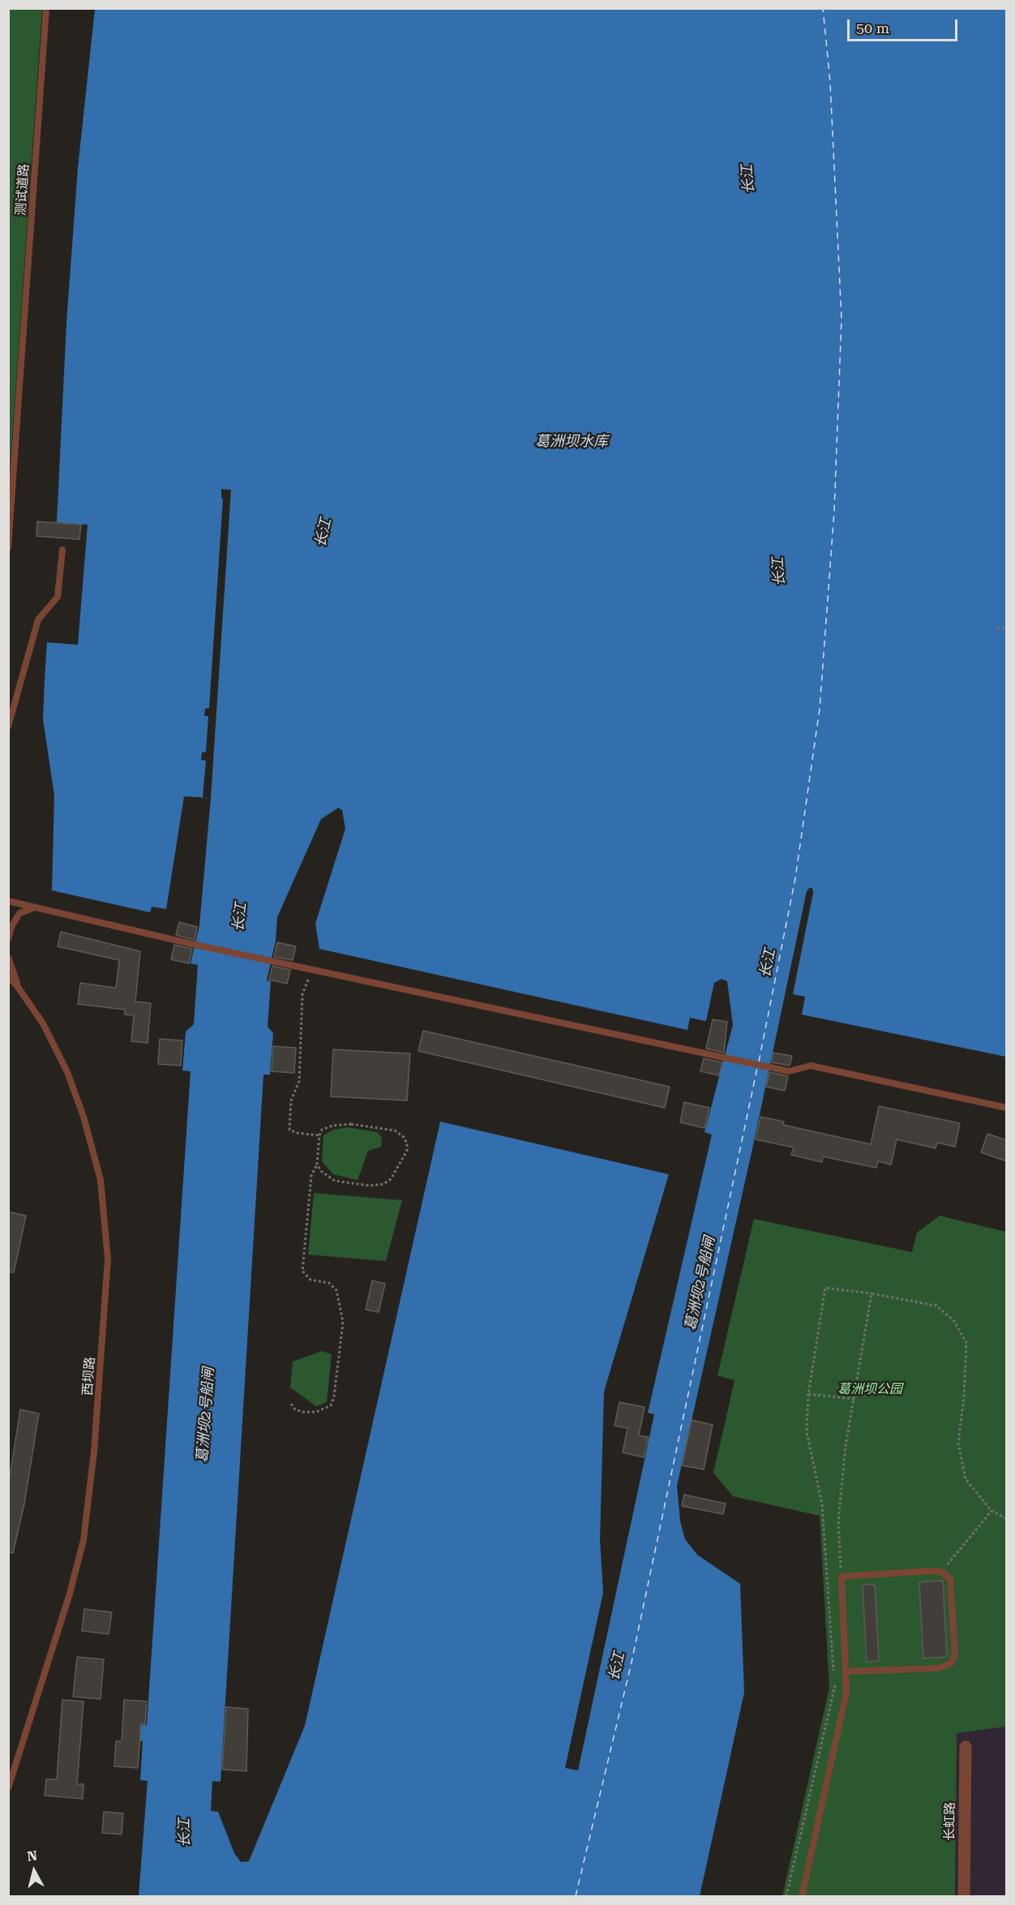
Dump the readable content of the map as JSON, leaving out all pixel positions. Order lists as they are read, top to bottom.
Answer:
{
  "streets": {
    "street": ["长虹路"],
    "lane": ["测试道路", "西坝路"]
  },
  "water": ["长江", "葛洲坝水库", "葛洲坝2号船闸"],
  "parks": ["葛洲坝公园"],
  "scale_bar": "50 m",
  "north": "top"
}
